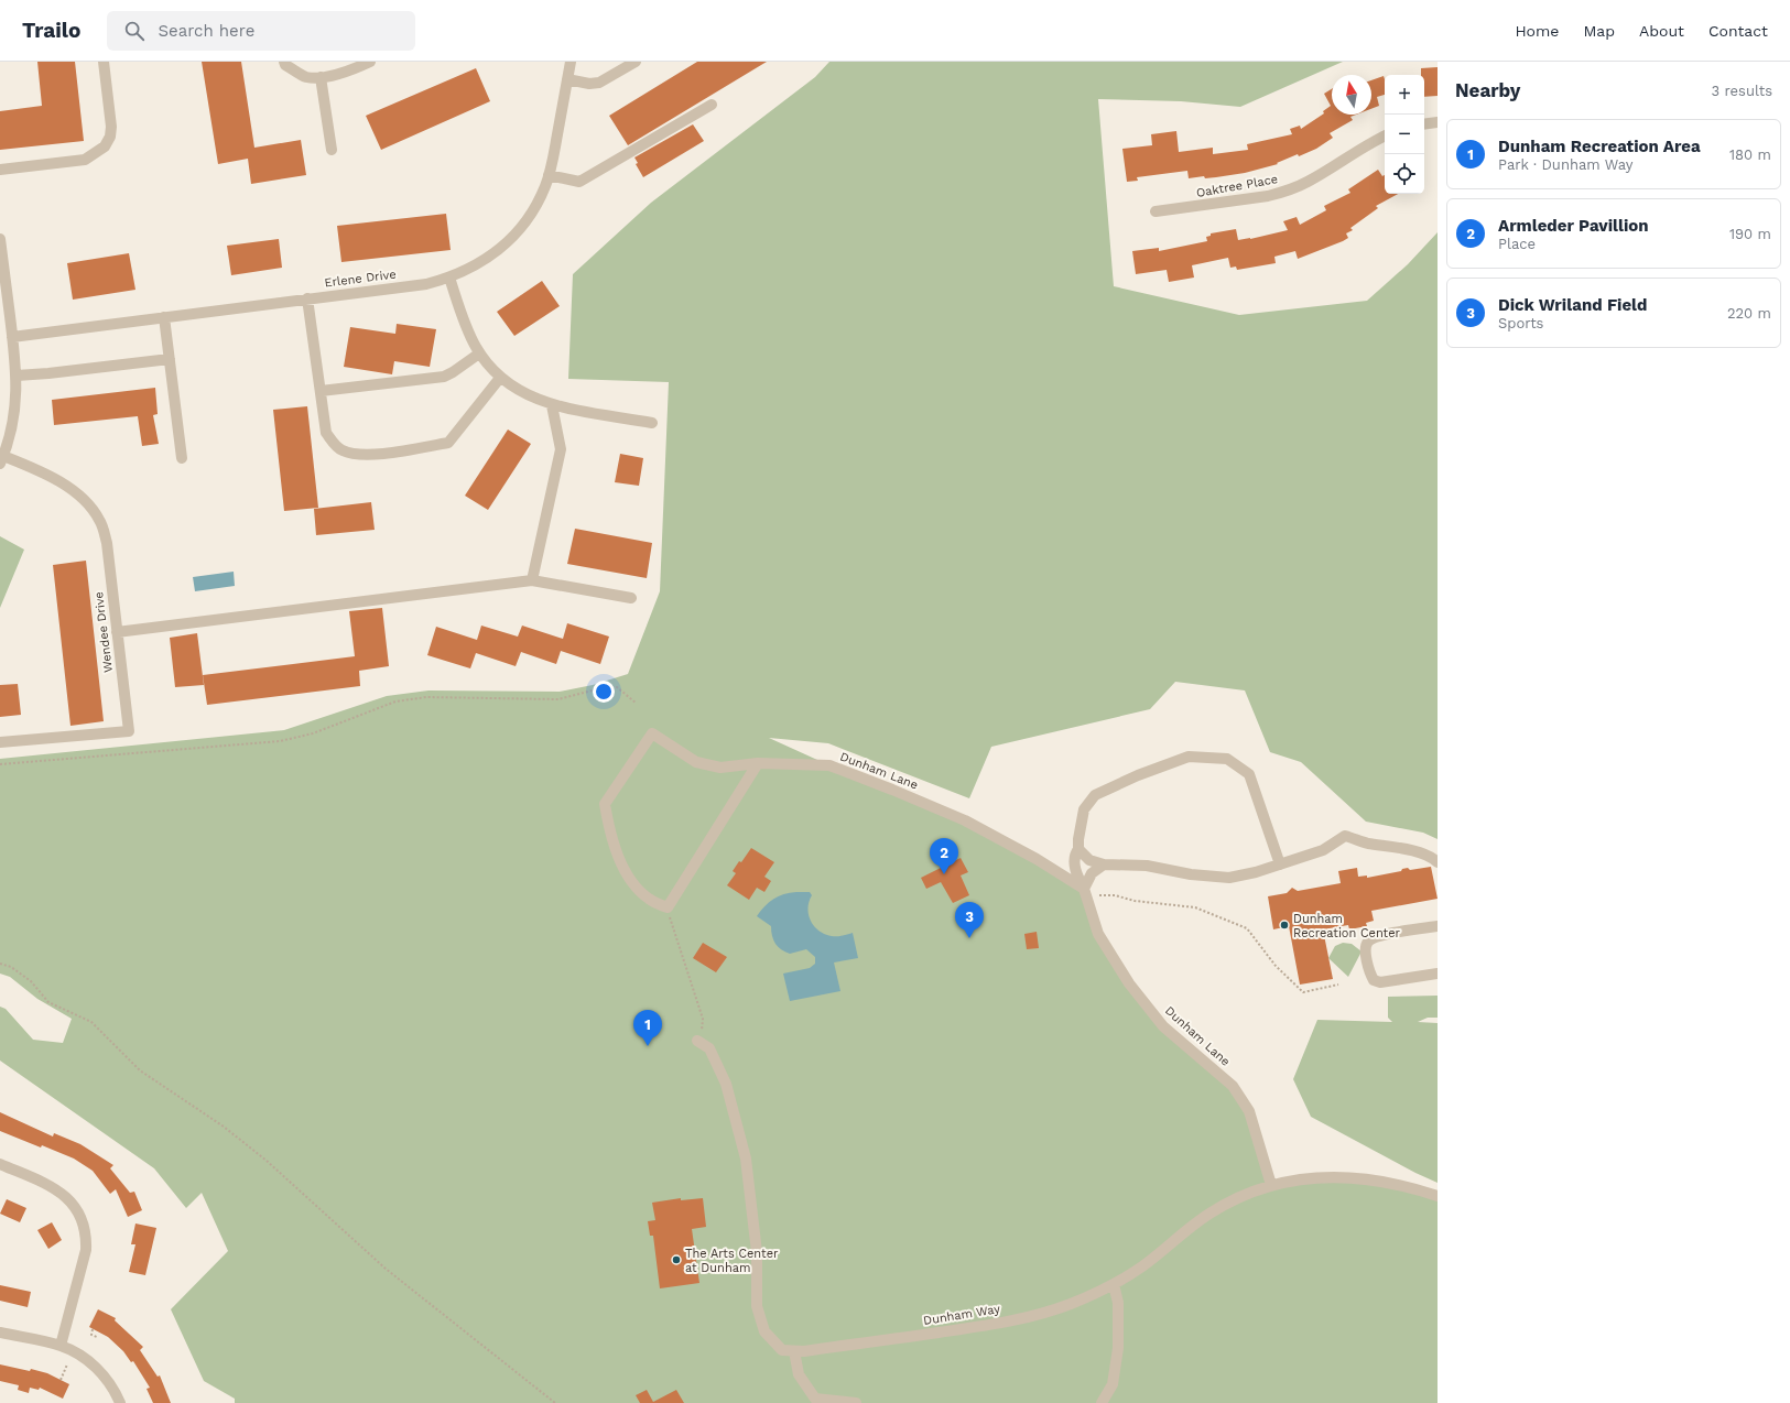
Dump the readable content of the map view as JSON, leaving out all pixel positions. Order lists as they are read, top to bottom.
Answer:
{
  "streets": {
    "street": [
      "Oaktree Place",
      "Erlene Drive",
      "Wendee Drive",
      "Dunham Lane",
      "Dunham Way"
    ]
  },
  "crossings": [
    ["Erlene Drive", "Wendee Drive"],
    ["Dunham Lane", "Dunham Way"]
  ],
  "places": ["Dunham Recreation Center", "The Arts Center at Dunham"],
  "north": "top",
  "page": {
    "header": "Trailo",
    "search": "Search here",
    "nav": [
      "Home",
      "Map",
      "About",
      "Contact"
    ],
    "heading": ["Nearby", "3 results"],
    "map_buttons": ["+", "−"],
    "list": [
      {
        "mark": "1",
        "name": "Dunham Recreation Area",
        "note": "Park · Dunham Way",
        "value": "180 m"
      },
      {
        "mark": "2",
        "name": "Armleder Pavillion",
        "note": "Place",
        "value": "190 m"
      },
      {
        "mark": "3",
        "name": "Dick Wriland Field",
        "note": "Sports",
        "value": "220 m"
      }
    ],
    "pins": ["2", "3", "1"]
  }
}
